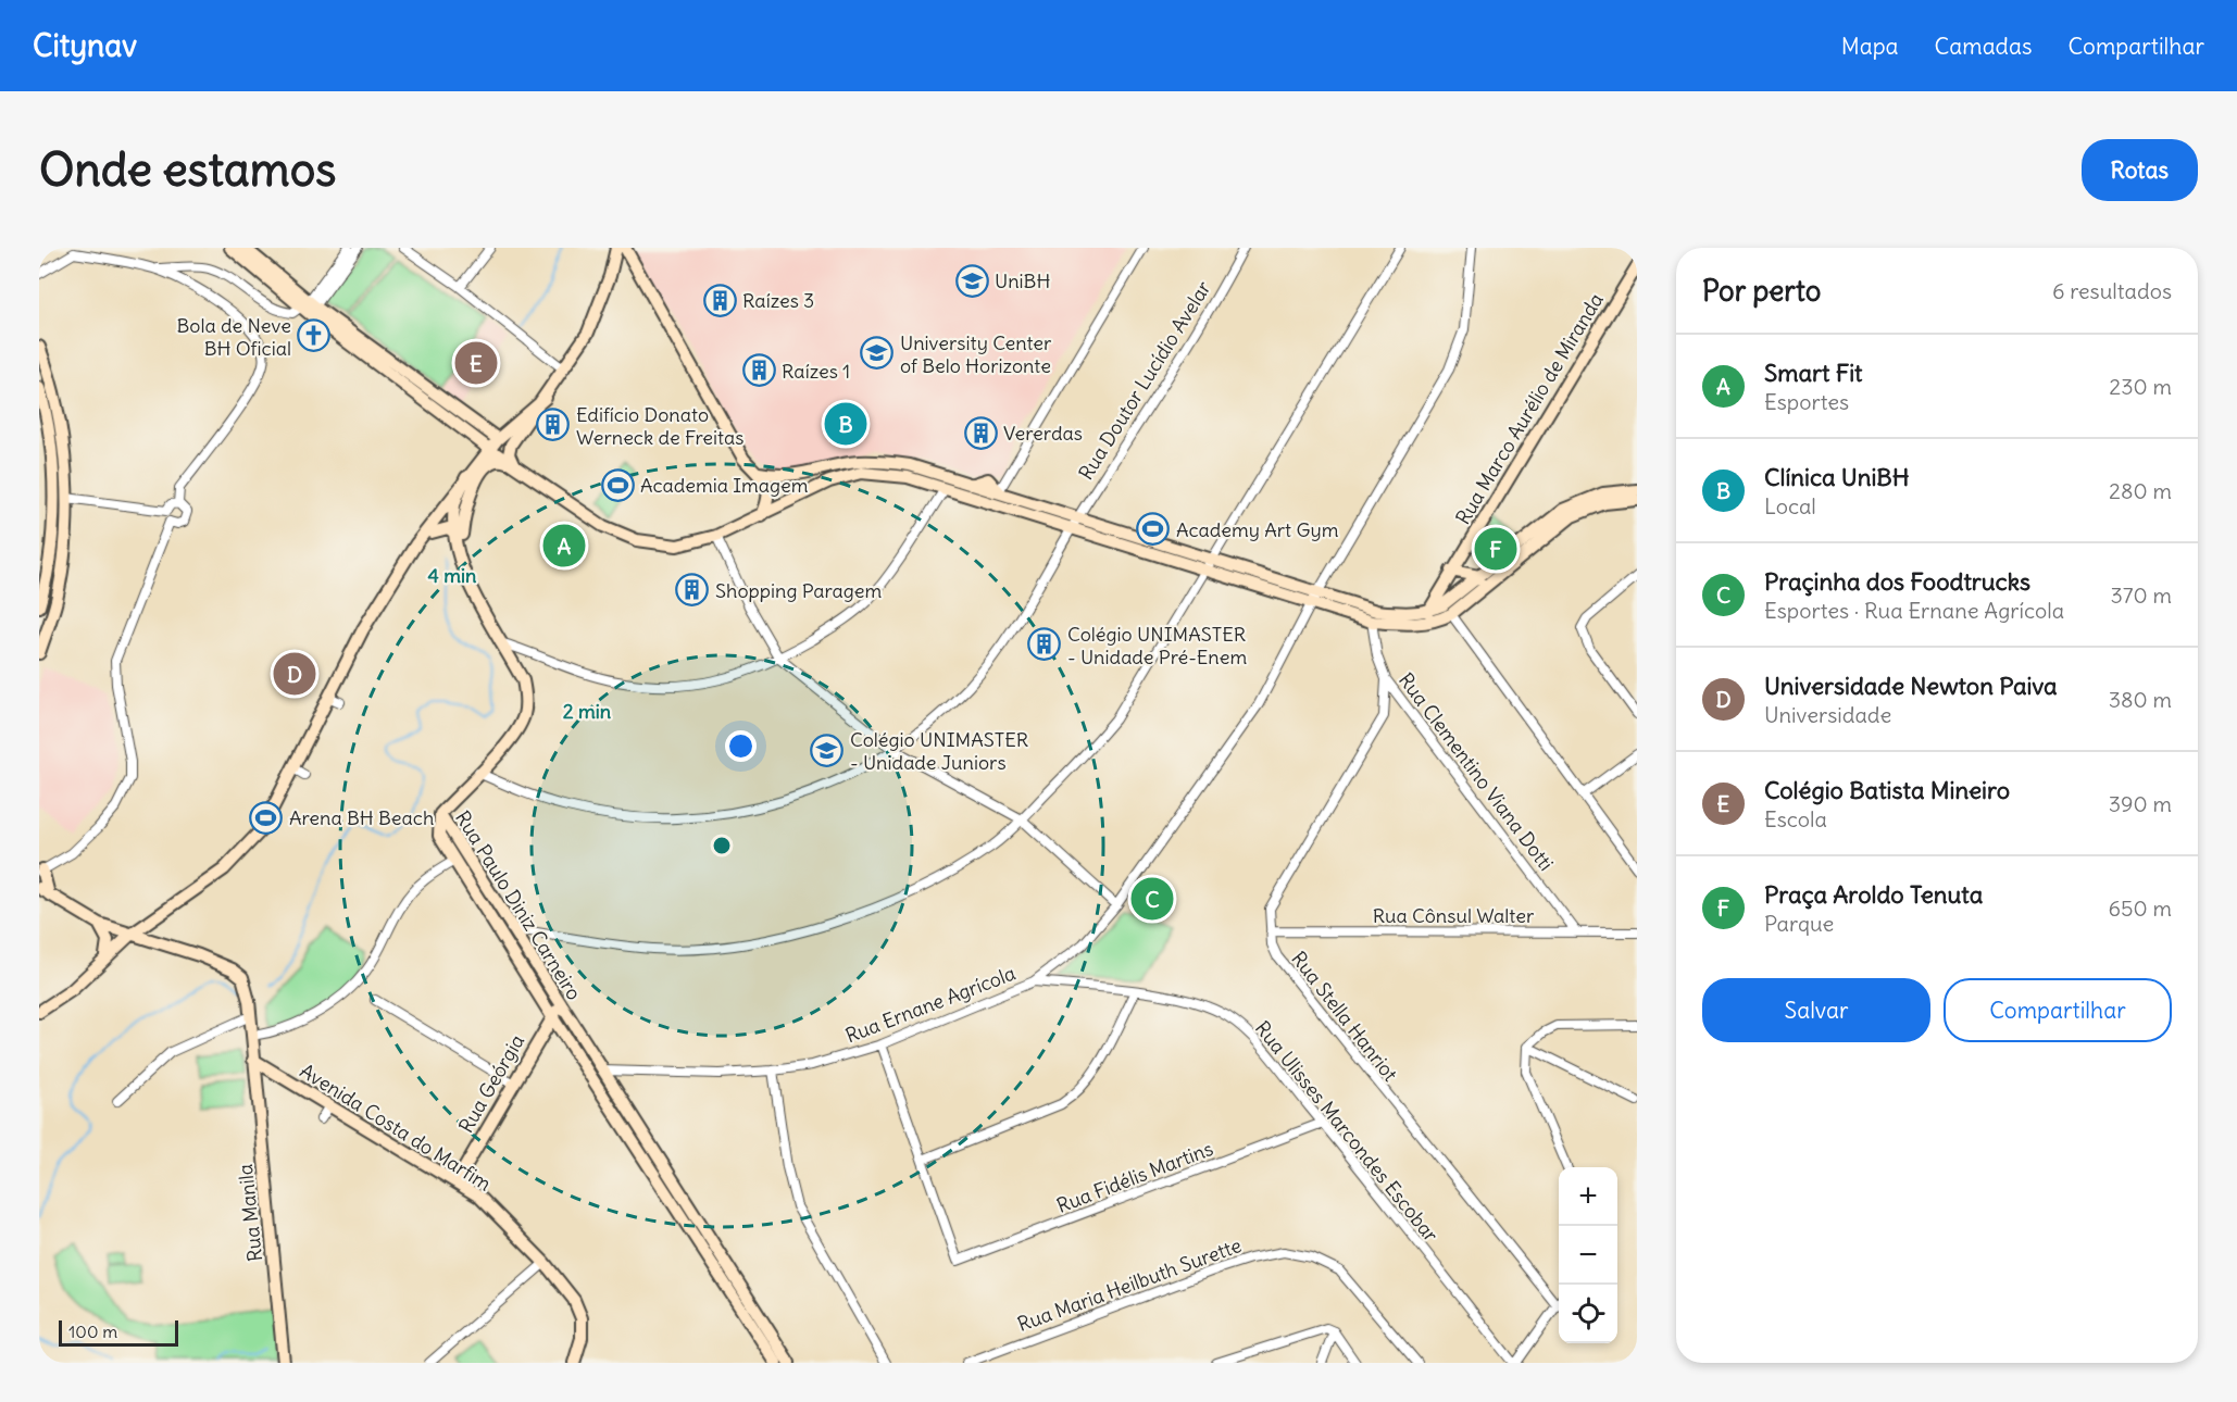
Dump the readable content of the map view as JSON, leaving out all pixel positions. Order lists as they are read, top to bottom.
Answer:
{
  "streets": {
    "street": [
      "Rua Doutor Lucídio Avelar",
      "Rua Marco Aurélio de Miranda",
      "Rua Clementino Viana Dotti",
      "Rua Paulo Diniz Carneiro",
      "Rua Cônsul Walter",
      "Rua Ernane Agrícola",
      "Rua Stella Hanriot",
      "Rua Geórgia",
      "Avenida Costa do Marfim",
      "Rua Ulisses Marcondes Escobar",
      "Rua Fidélis Martins",
      "Rua Manila",
      "Rua Maria Heilbuth Surette"
    ]
  },
  "crossings": [
    ["Rua Clementino Viana Dotti", "Rua Cônsul Walter"],
    ["Rua Clementino Viana Dotti", "Rua Stella Hanriot"],
    ["Rua Paulo Diniz Carneiro", "Rua Ernane Agrícola"],
    ["Rua Paulo Diniz Carneiro", "Rua Geórgia"],
    ["Rua Cônsul Walter", "Rua Stella Hanriot"],
    ["Rua Ernane Agrícola", "Rua Ulisses Marcondes Escobar"],
    ["Rua Geórgia", "Avenida Costa do Marfim"],
    ["Avenida Costa do Marfim", "Rua Manila"],
    ["Rua Ulisses Marcondes Escobar", "Rua Fidélis Martins"]
  ],
  "places": {
    "school or university": ["UniBH", "University Center of Belo Horizonte", "Colégio UNIMASTER - Unidade Juniors"],
    "building": [
      "Raízes 3",
      "Raízes 1",
      "Edifício Donato Werneck de Freitas",
      "Vererdas",
      "Shopping Paragem",
      "Colégio UNIMASTER - Unidade Pré-Enem"
    ],
    "church": ["Bola de Neve BH Oficial"],
    "sports": ["Academia Imagem", "Academy Art Gym", "Arena BH Beach"]
  },
  "scale_bar": "100 m",
  "page": {
    "header": "Citynav",
    "nav": ["Mapa", "Camadas", "Compartilhar"],
    "buttons": [
      "Rotas",
      ["Salvar", "Compartilhar"]
    ],
    "title": "Onde estamos",
    "heading": ["Por perto", "6 resultados"],
    "list": [
      {
        "mark": "A",
        "name": "Smart Fit",
        "note": "Esportes",
        "value": "230 m"
      },
      {
        "mark": "B",
        "name": "Clínica UniBH",
        "note": "Local",
        "value": "280 m"
      },
      {
        "mark": "C",
        "name": "Praçinha dos Foodtrucks",
        "note": "Esportes · Rua Ernane Agrícola",
        "value": "370 m"
      },
      {
        "mark": "D",
        "name": "Universidade Newton Paiva",
        "note": "Universidade",
        "value": "380 m"
      },
      {
        "mark": "E",
        "name": "Colégio Batista Mineiro",
        "note": "Escola",
        "value": "390 m"
      },
      {
        "mark": "F",
        "name": "Praça Aroldo Tenuta",
        "note": "Parque",
        "value": "650 m"
      }
    ],
    "pins": [
      "E",
      "B",
      "A",
      "F",
      "D",
      "C"
    ],
    "map_buttons": ["+", "−"],
    "scale": "100 m"
  },
  "rings": ["4 min", "2 min"]
}
